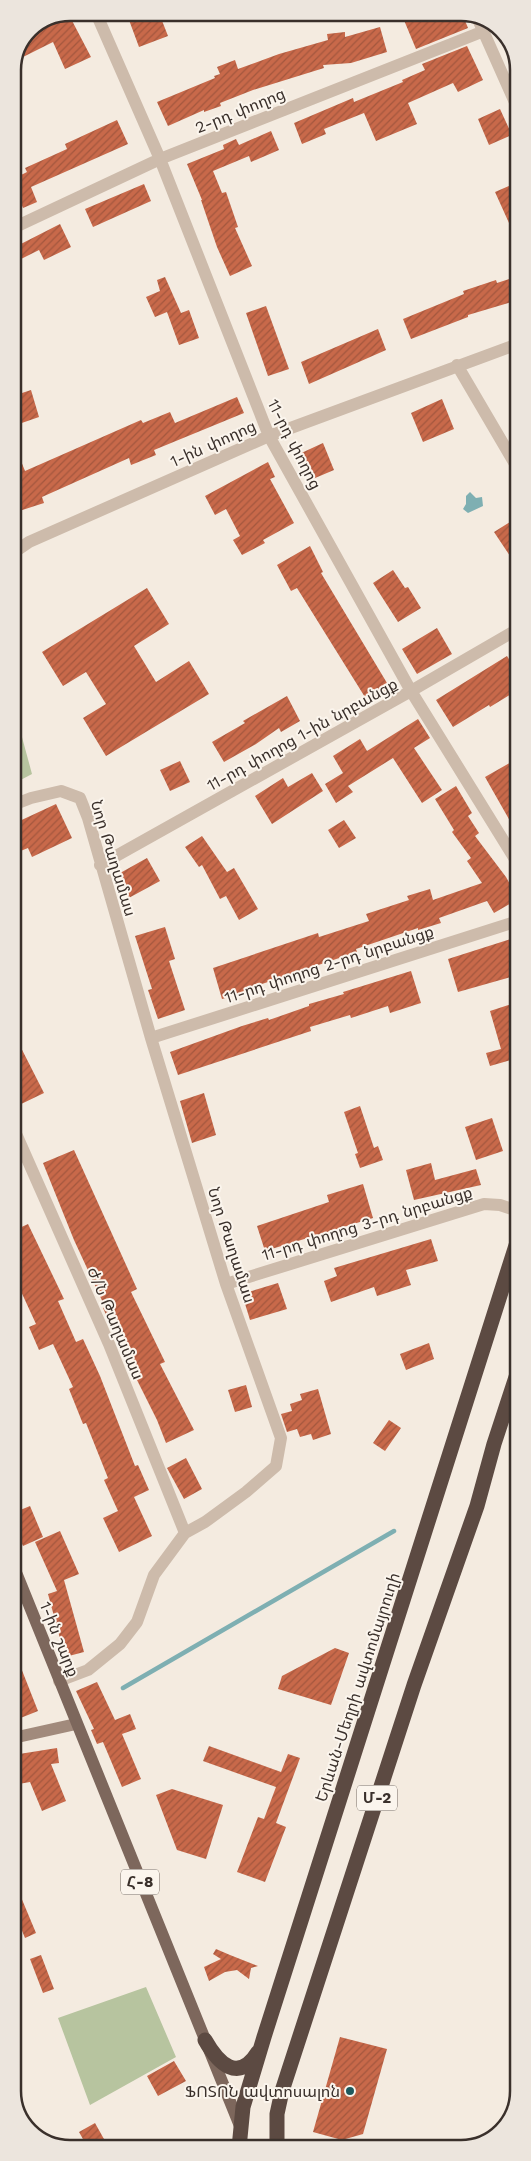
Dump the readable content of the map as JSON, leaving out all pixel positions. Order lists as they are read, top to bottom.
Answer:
{
  "streets": {
    "highway": ["Երևան-Մեղրի ավտոմայրուղի", "Մ-2"],
    "main road": ["1-ին շարք", "Հ-8"],
    "street": [
      "2-րդ փողոց",
      "1-ին փողոց",
      "11-րդ փողոց",
      "11-րդ փողոց 1-ին նրբանցք",
      "Նոր Թաղամաս",
      "11-րդ փողոց 2-րդ նրբանցք",
      "11-րդ փողոց 3-րդ նրբանցք",
      "Ժ/Ն Թաղամաս"
    ]
  },
  "crossings": [
    ["2-րդ փողոց", "11-րդ փողոց"],
    ["1-ին փողոց", "11-րդ փողոց"],
    ["11-րդ փողոց", "11-րդ փողոց 1-ին նրբանցք"],
    ["11-րդ փողոց 1-ին նրբանցք", "Նոր Թաղամաս"],
    ["Նոր Թաղամաս", "11-րդ փողոց 2-րդ նրբանցք"],
    ["Նոր Թաղամաս", "11-րդ փողոց 3-րդ նրբանցք"],
    ["Նոր Թաղամաս", "Ժ/Ն Թաղամաս"],
    ["Նոր Թաղամաս", "1-ին շարք"],
    ["1-ին շարք", "Հ-8"],
    ["Երևան-Մեղրի ավտոմայրուղի", "Հ-8"]
  ],
  "places": ["ՖՈՏՈՆ ավտոսալոն"]
}
